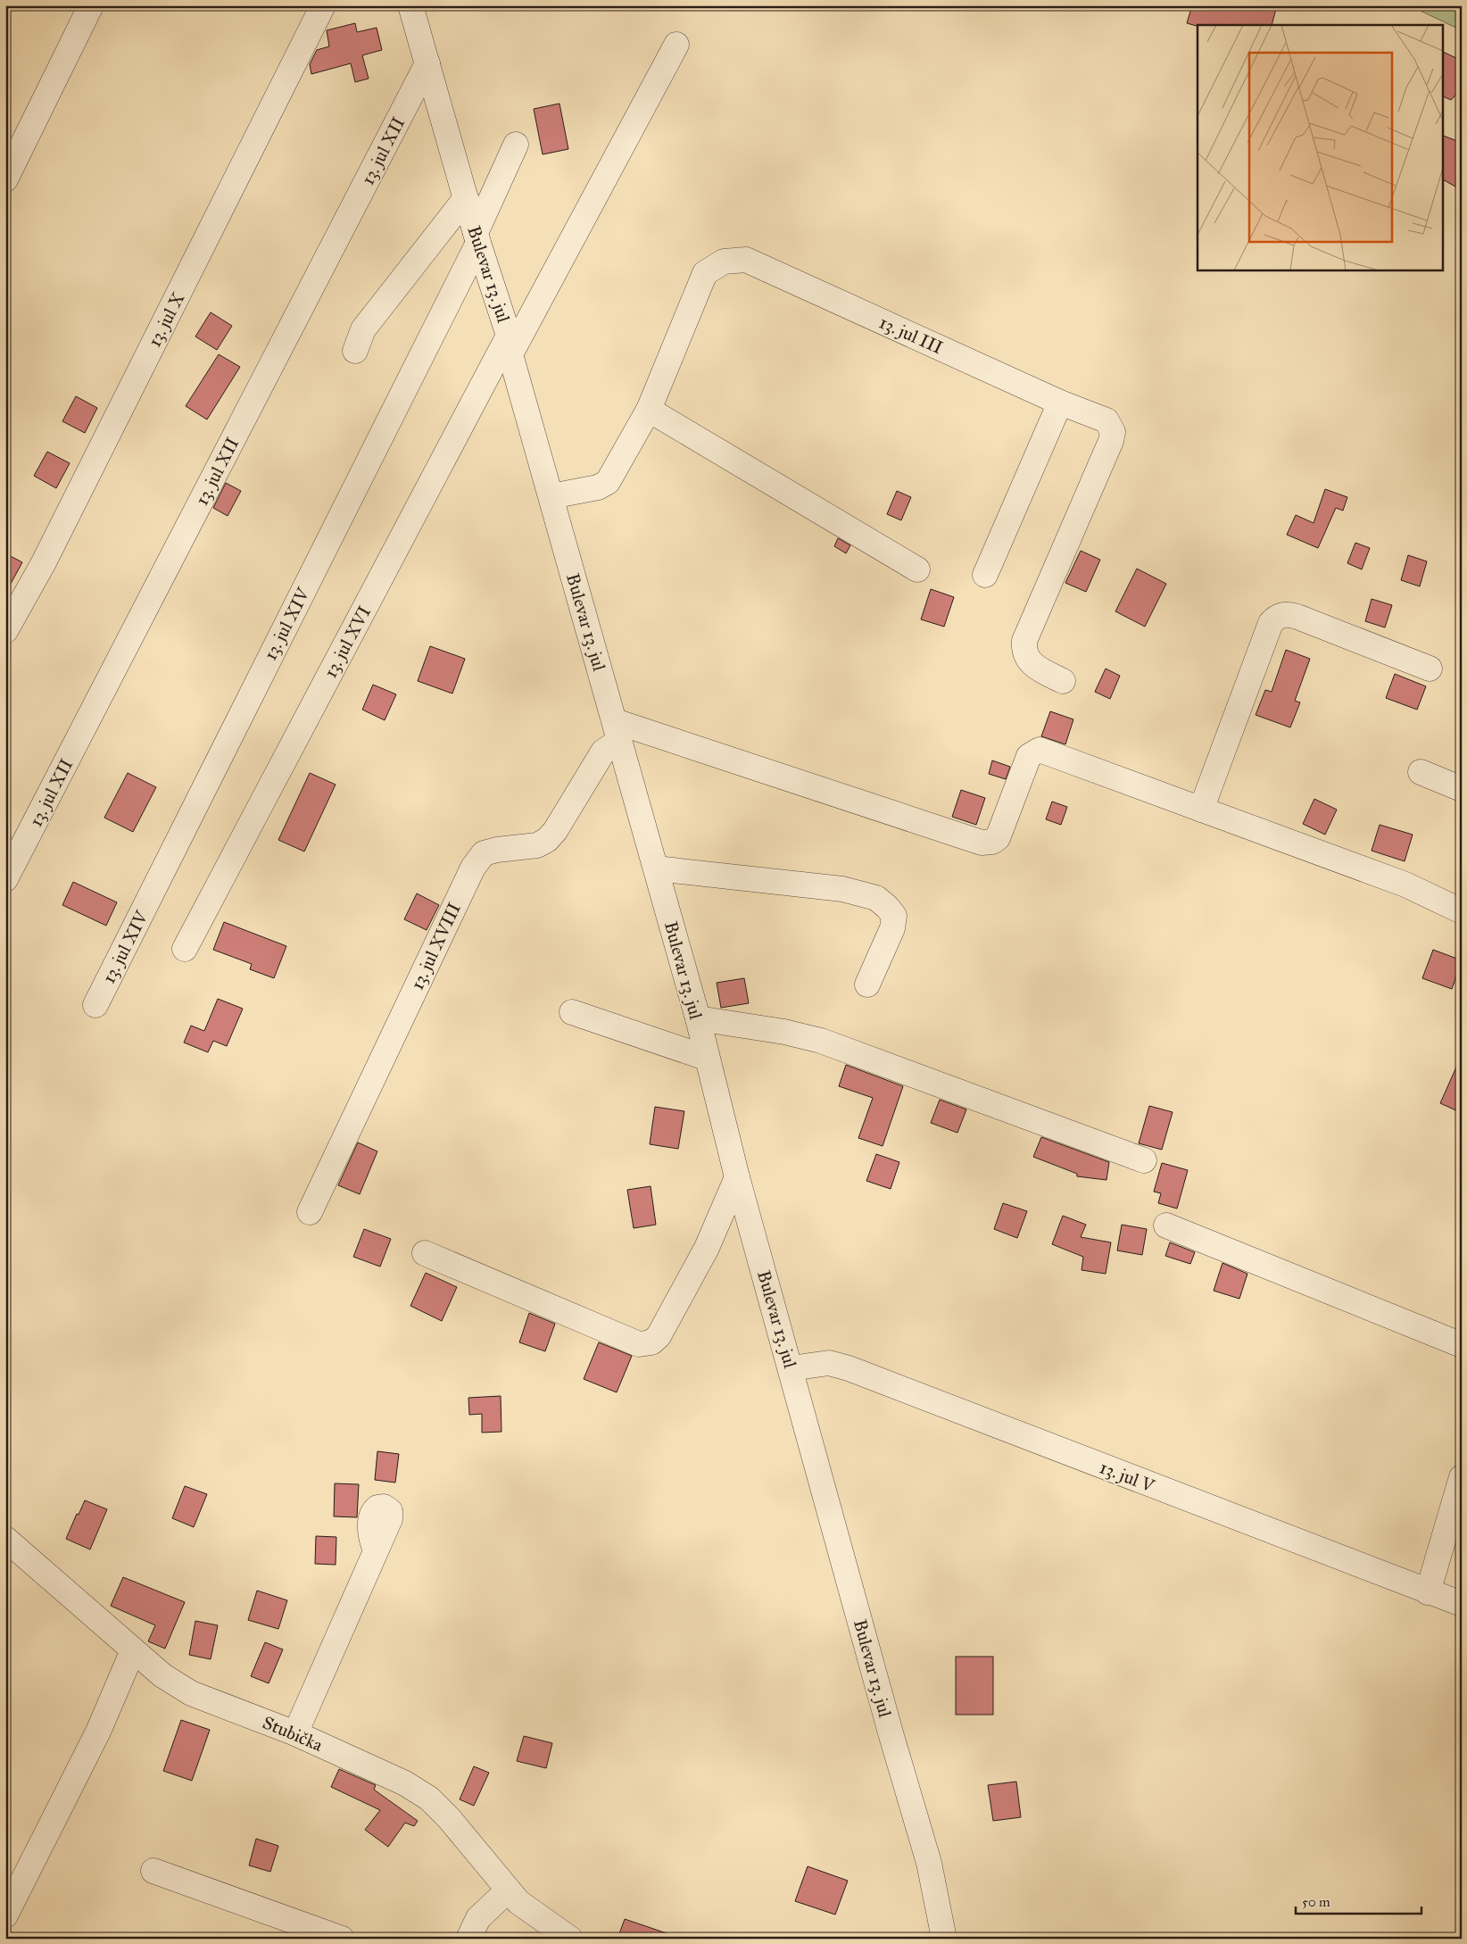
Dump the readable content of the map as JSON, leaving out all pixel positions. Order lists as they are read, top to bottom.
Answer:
{
  "streets": {
    "street": [
      "13. jul XII",
      "Bulevar 13. jul",
      "13. jul X",
      "13. jul III",
      "13. jul XIV",
      "13. jul XVI",
      "13. jul XVIII",
      "13. jul V",
      "Stubička"
    ]
  },
  "crossings": [
    ["13. jul XII", "Bulevar 13. jul"],
    ["Bulevar 13. jul", "13. jul III"],
    ["Bulevar 13. jul", "13. jul XIV"],
    ["Bulevar 13. jul", "13. jul XVI"],
    ["Bulevar 13. jul", "13. jul XVIII"],
    ["Bulevar 13. jul", "13. jul V"]
  ],
  "scale_bar": "50 m"
}
